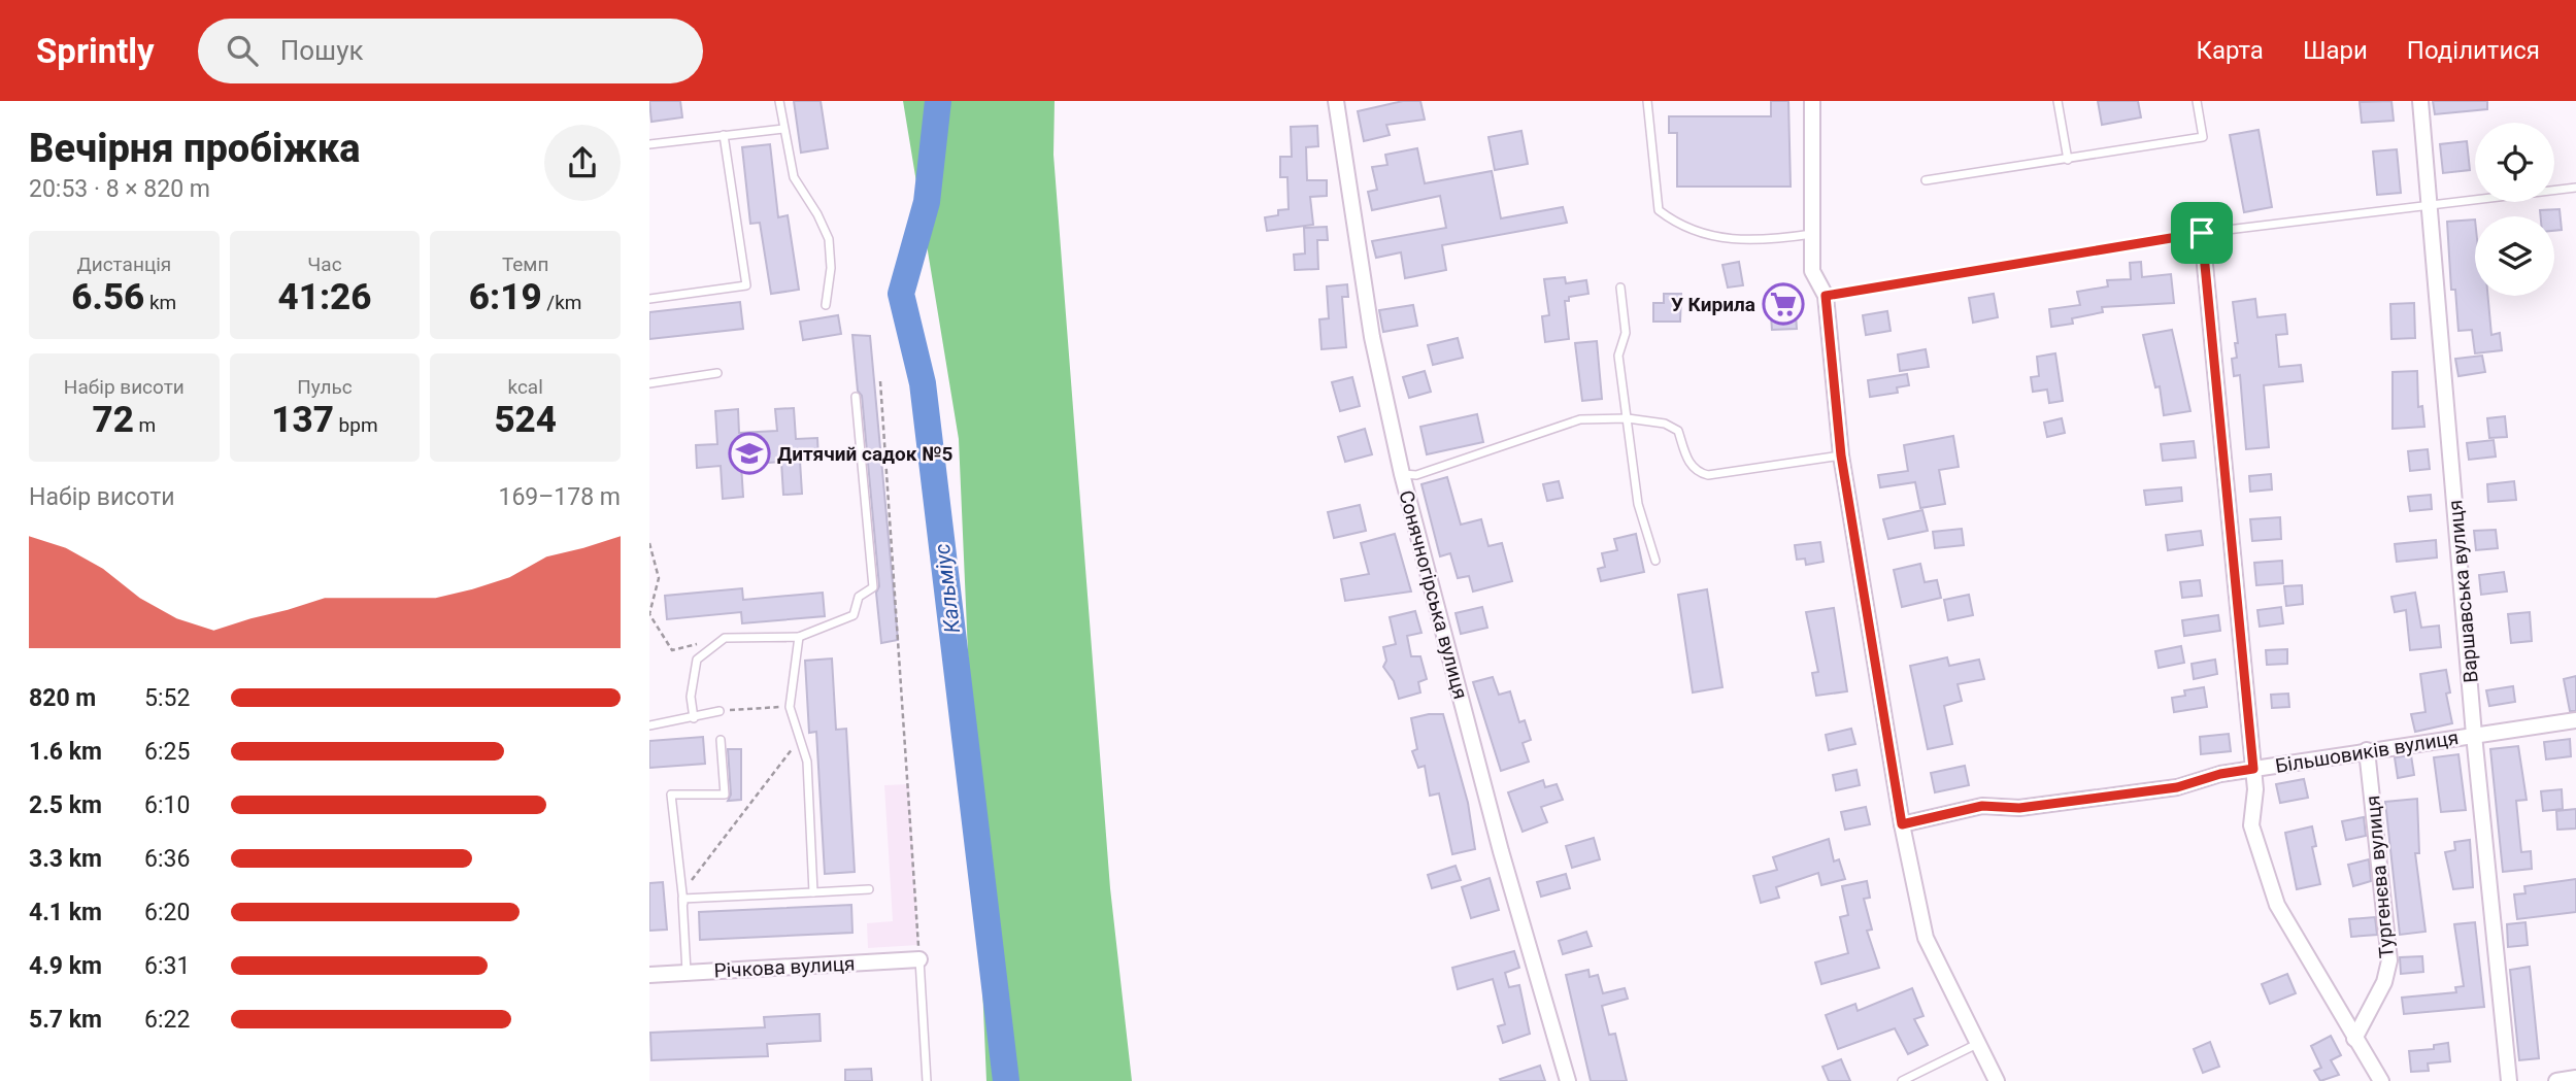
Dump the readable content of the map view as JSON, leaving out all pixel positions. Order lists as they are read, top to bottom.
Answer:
{
  "streets": {
    "street": [
      "Варшавська вулиця",
      "Сонячногірська вулиця",
      "Більшовиків вулиця",
      "Тургенєва вулиця",
      "Річкова вулиця"
    ]
  },
  "crossings": [
    ["Варшавська вулиця", "Більшовиків вулиця"],
    ["Більшовиків вулиця", "Тургенєва вулиця"]
  ],
  "water": ["Кальміус"],
  "places": {
    "supermarket": ["У Кирила"],
    "school or university": ["Дитячий садок №5"]
  },
  "page": {
    "header": "Sprintly",
    "search": "Пошук",
    "nav": ["Карта", "Шари", "Поділитися"],
    "heading": ["Вечірня пробіжка", "20:53 · 8 × 820 m"],
    "stats": [
      ["Дистанція", "6.56 km"],
      ["Час", "41:26"],
      ["Темп", "6:19 /km"],
      ["Набір висоти", "72 m"],
      ["Пульс", "137 bpm"],
      ["kcal", "524"]
    ],
    "chart": ["Набір висоти", "169–178 m"],
    "list": [
      {
        "name": "820 m",
        "note": "5:52"
      },
      {
        "name": "1.6 km",
        "note": "6:25"
      },
      {
        "name": "2.5 km",
        "note": "6:10"
      },
      {
        "name": "3.3 km",
        "note": "6:36"
      },
      {
        "name": "4.1 km",
        "note": "6:20"
      },
      {
        "name": "4.9 km",
        "note": "6:31"
      },
      {
        "name": "5.7 km",
        "note": "6:22"
      }
    ]
  }
}
